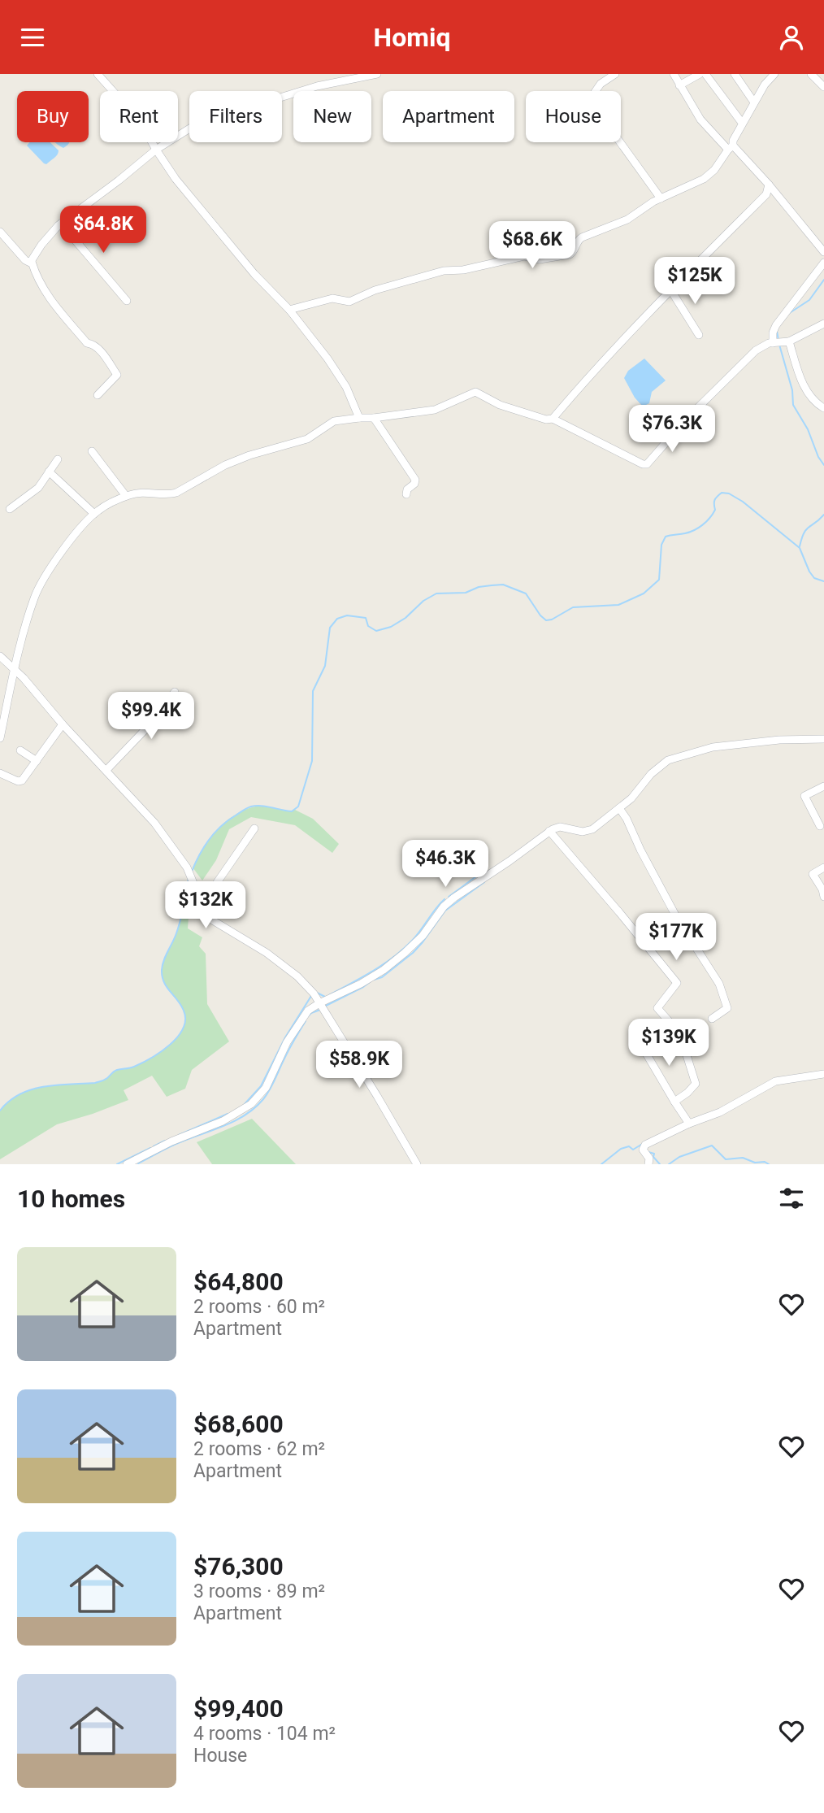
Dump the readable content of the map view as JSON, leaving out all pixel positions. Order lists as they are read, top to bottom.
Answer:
{
  "page": {
    "header": "Homiq",
    "chip": [
      "Buy",
      "Rent",
      "Filters",
      "New",
      "Apartment",
      "House"
    ],
    "price": [
      "$64.8K",
      "$68.6K",
      "$125K",
      "$76.3K",
      "$99.4K",
      "$46.3K",
      "$132K",
      "$177K",
      "$139K",
      "$58.9K"
    ],
    "heading": "10 homes",
    "list": [
      {
        "name": "$64,800",
        "note": "2 rooms · 60 m² · Apartment"
      },
      {
        "name": "$68,600",
        "note": "2 rooms · 62 m² · Apartment"
      },
      {
        "name": "$76,300",
        "note": "3 rooms · 89 m² · Apartment"
      },
      {
        "name": "$99,400",
        "note": "4 rooms · 104 m² · House"
      }
    ]
  }
}
